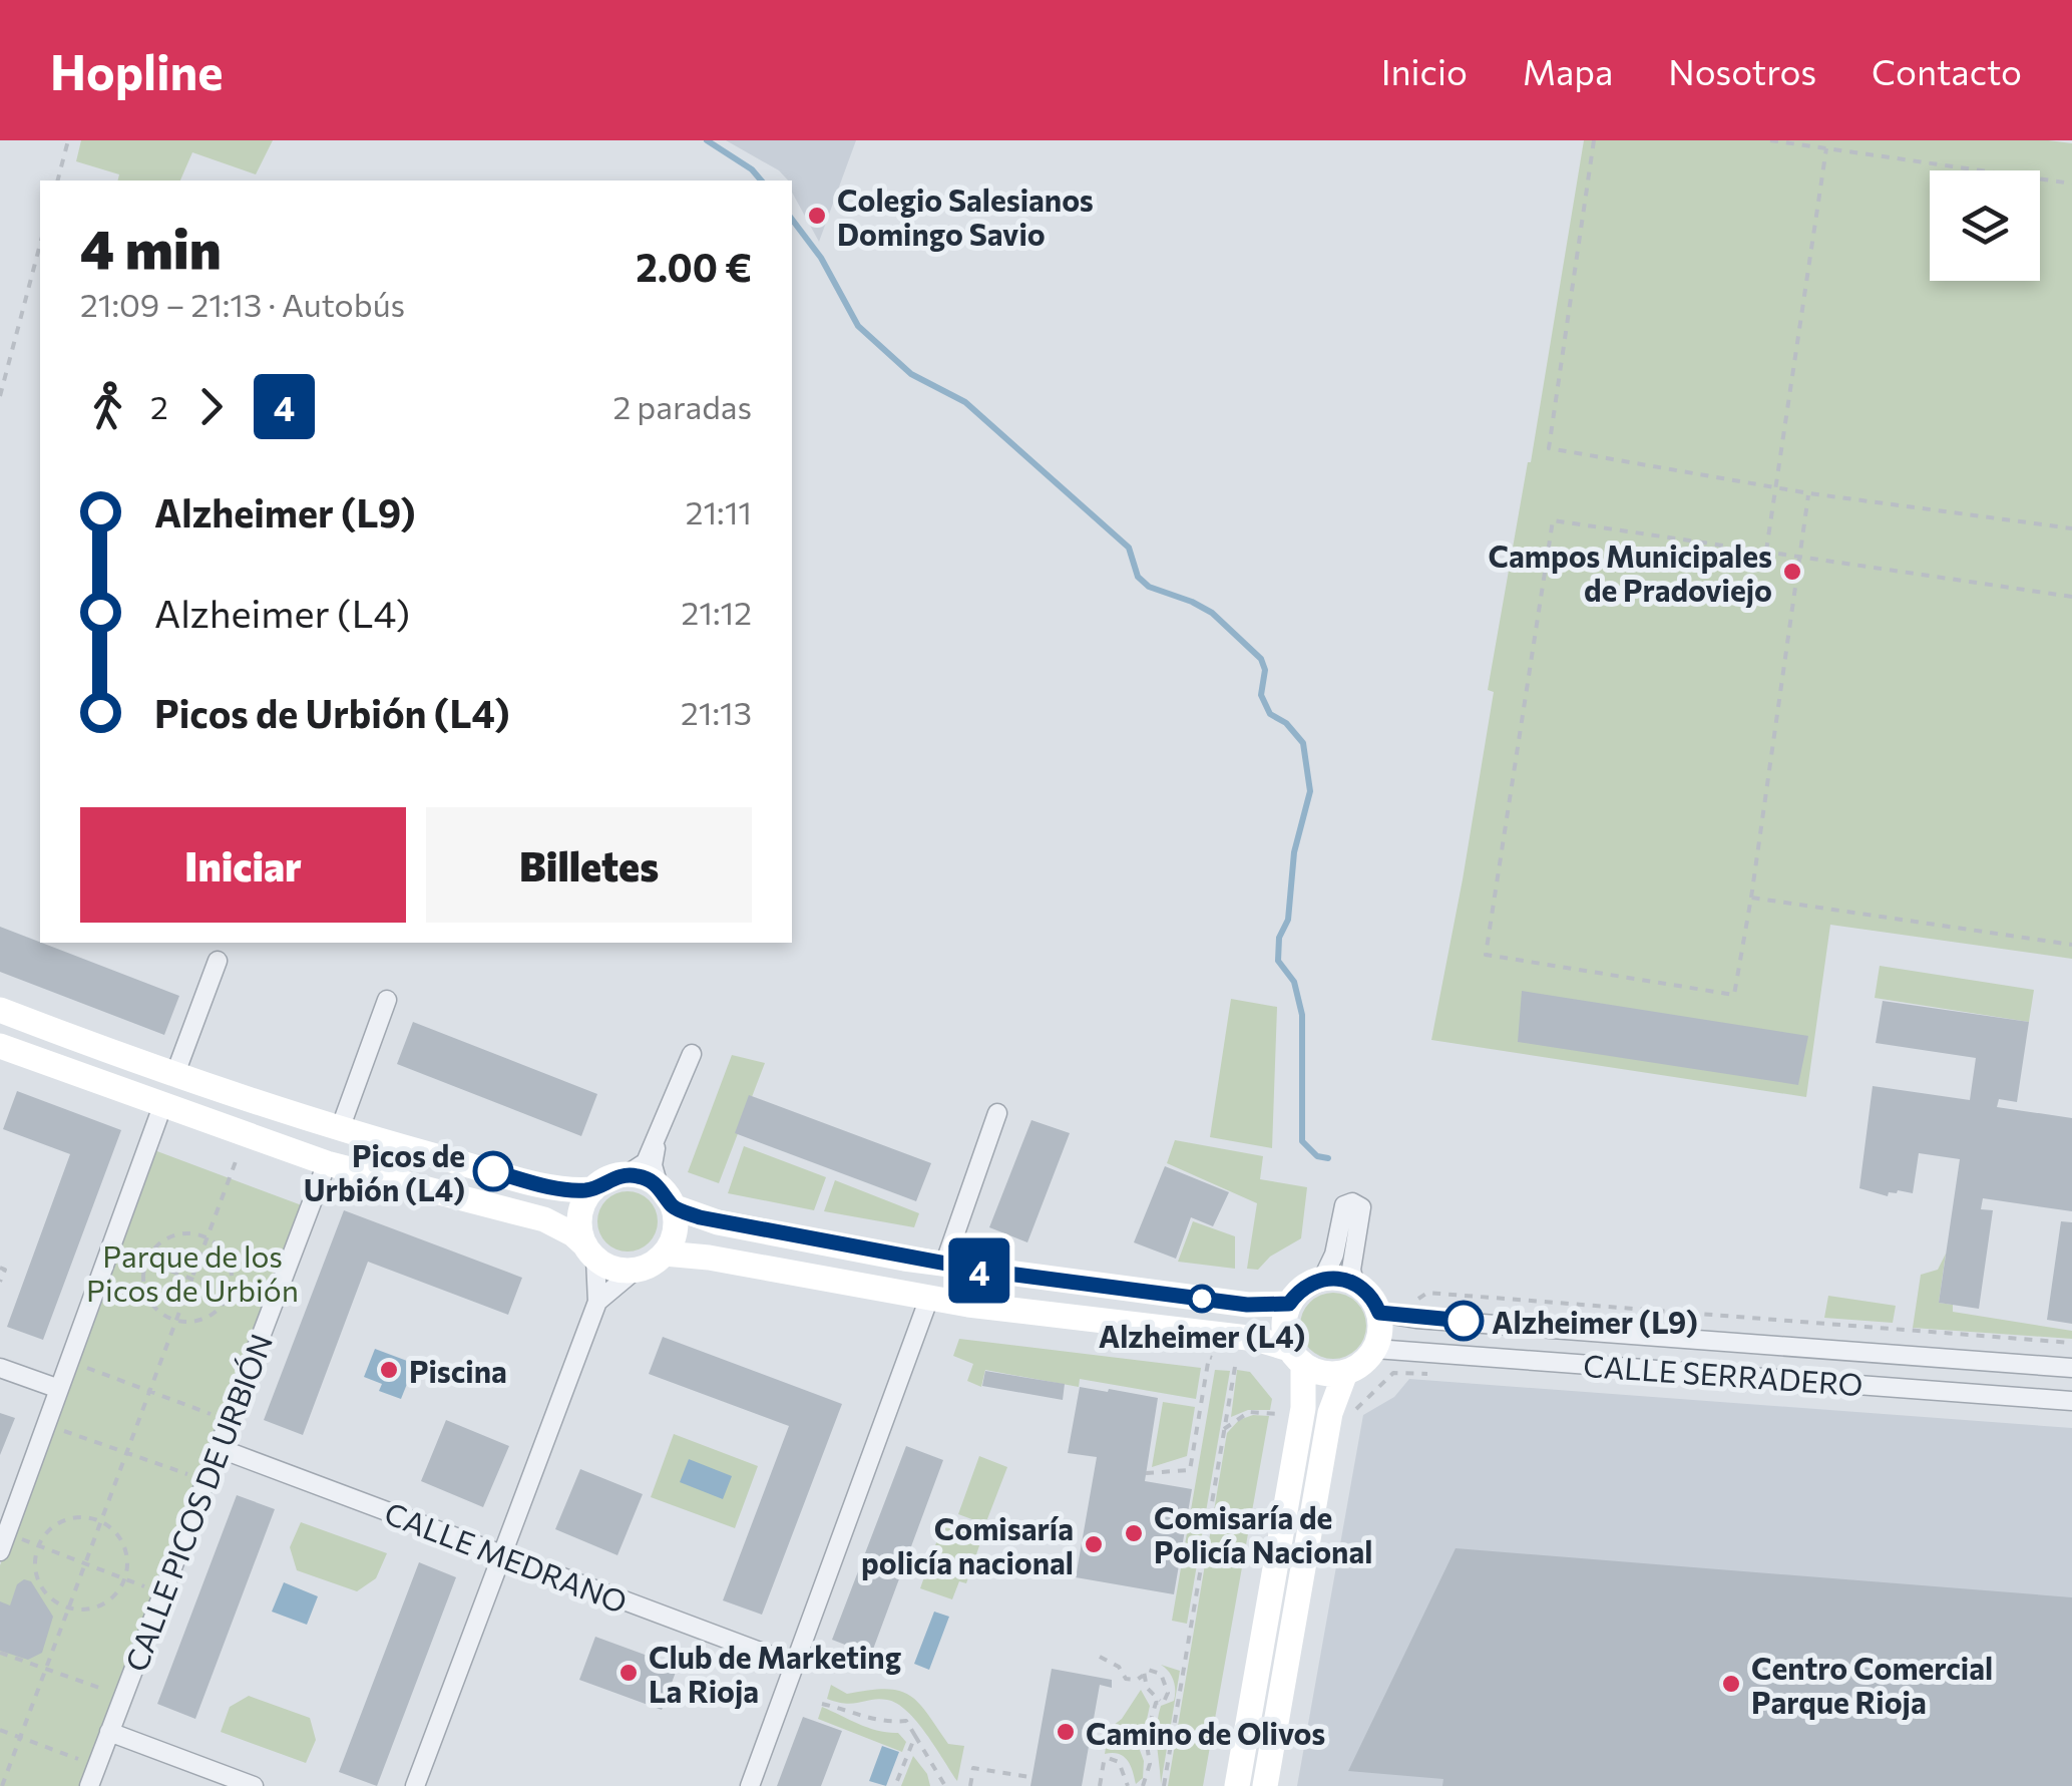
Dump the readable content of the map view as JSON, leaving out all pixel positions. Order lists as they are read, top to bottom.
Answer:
{
  "streets": {
    "street": ["CALLE SERRADERO", "CALLE PICOS DE URBIÓN", "CALLE MEDRANO"]
  },
  "crossings": [
    ["CALLE PICOS DE URBIÓN", "CALLE MEDRANO"]
  ],
  "parks": ["Parque de los Picos de Urbión"],
  "places": [
    "Colegio Salesianos Domingo Savio",
    "Campos Municipales de Pradoviejo",
    "Picos de Urbión (L4)",
    "Alzheimer (L4)",
    "Alzheimer (L9)",
    "Piscina",
    "Comisaría de Policía Nacional",
    "Comisaría policía nacional",
    "Club de Marketing La Rioja",
    "Centro Comercial Parque Rioja",
    "Camino de Olivos"
  ],
  "lines": ["bus line 4"],
  "page": {
    "header": "Hopline",
    "nav": [
      "Inicio",
      "Mapa",
      "Nosotros",
      "Contacto"
    ],
    "on_map": "4",
    "heading": ["4 min", "21:09 – 21:13 · Autobús", "2.00 €"],
    "legs": ["2", "4", "2 paradas"],
    "list": [
      {
        "name": "Alzheimer (L9)",
        "value": "21:11"
      },
      {
        "name": "Alzheimer (L4)",
        "value": "21:12"
      },
      {
        "name": "Picos de Urbión (L4)",
        "value": "21:13"
      }
    ],
    "buttons": ["Iniciar", "Billetes"]
  }
}
